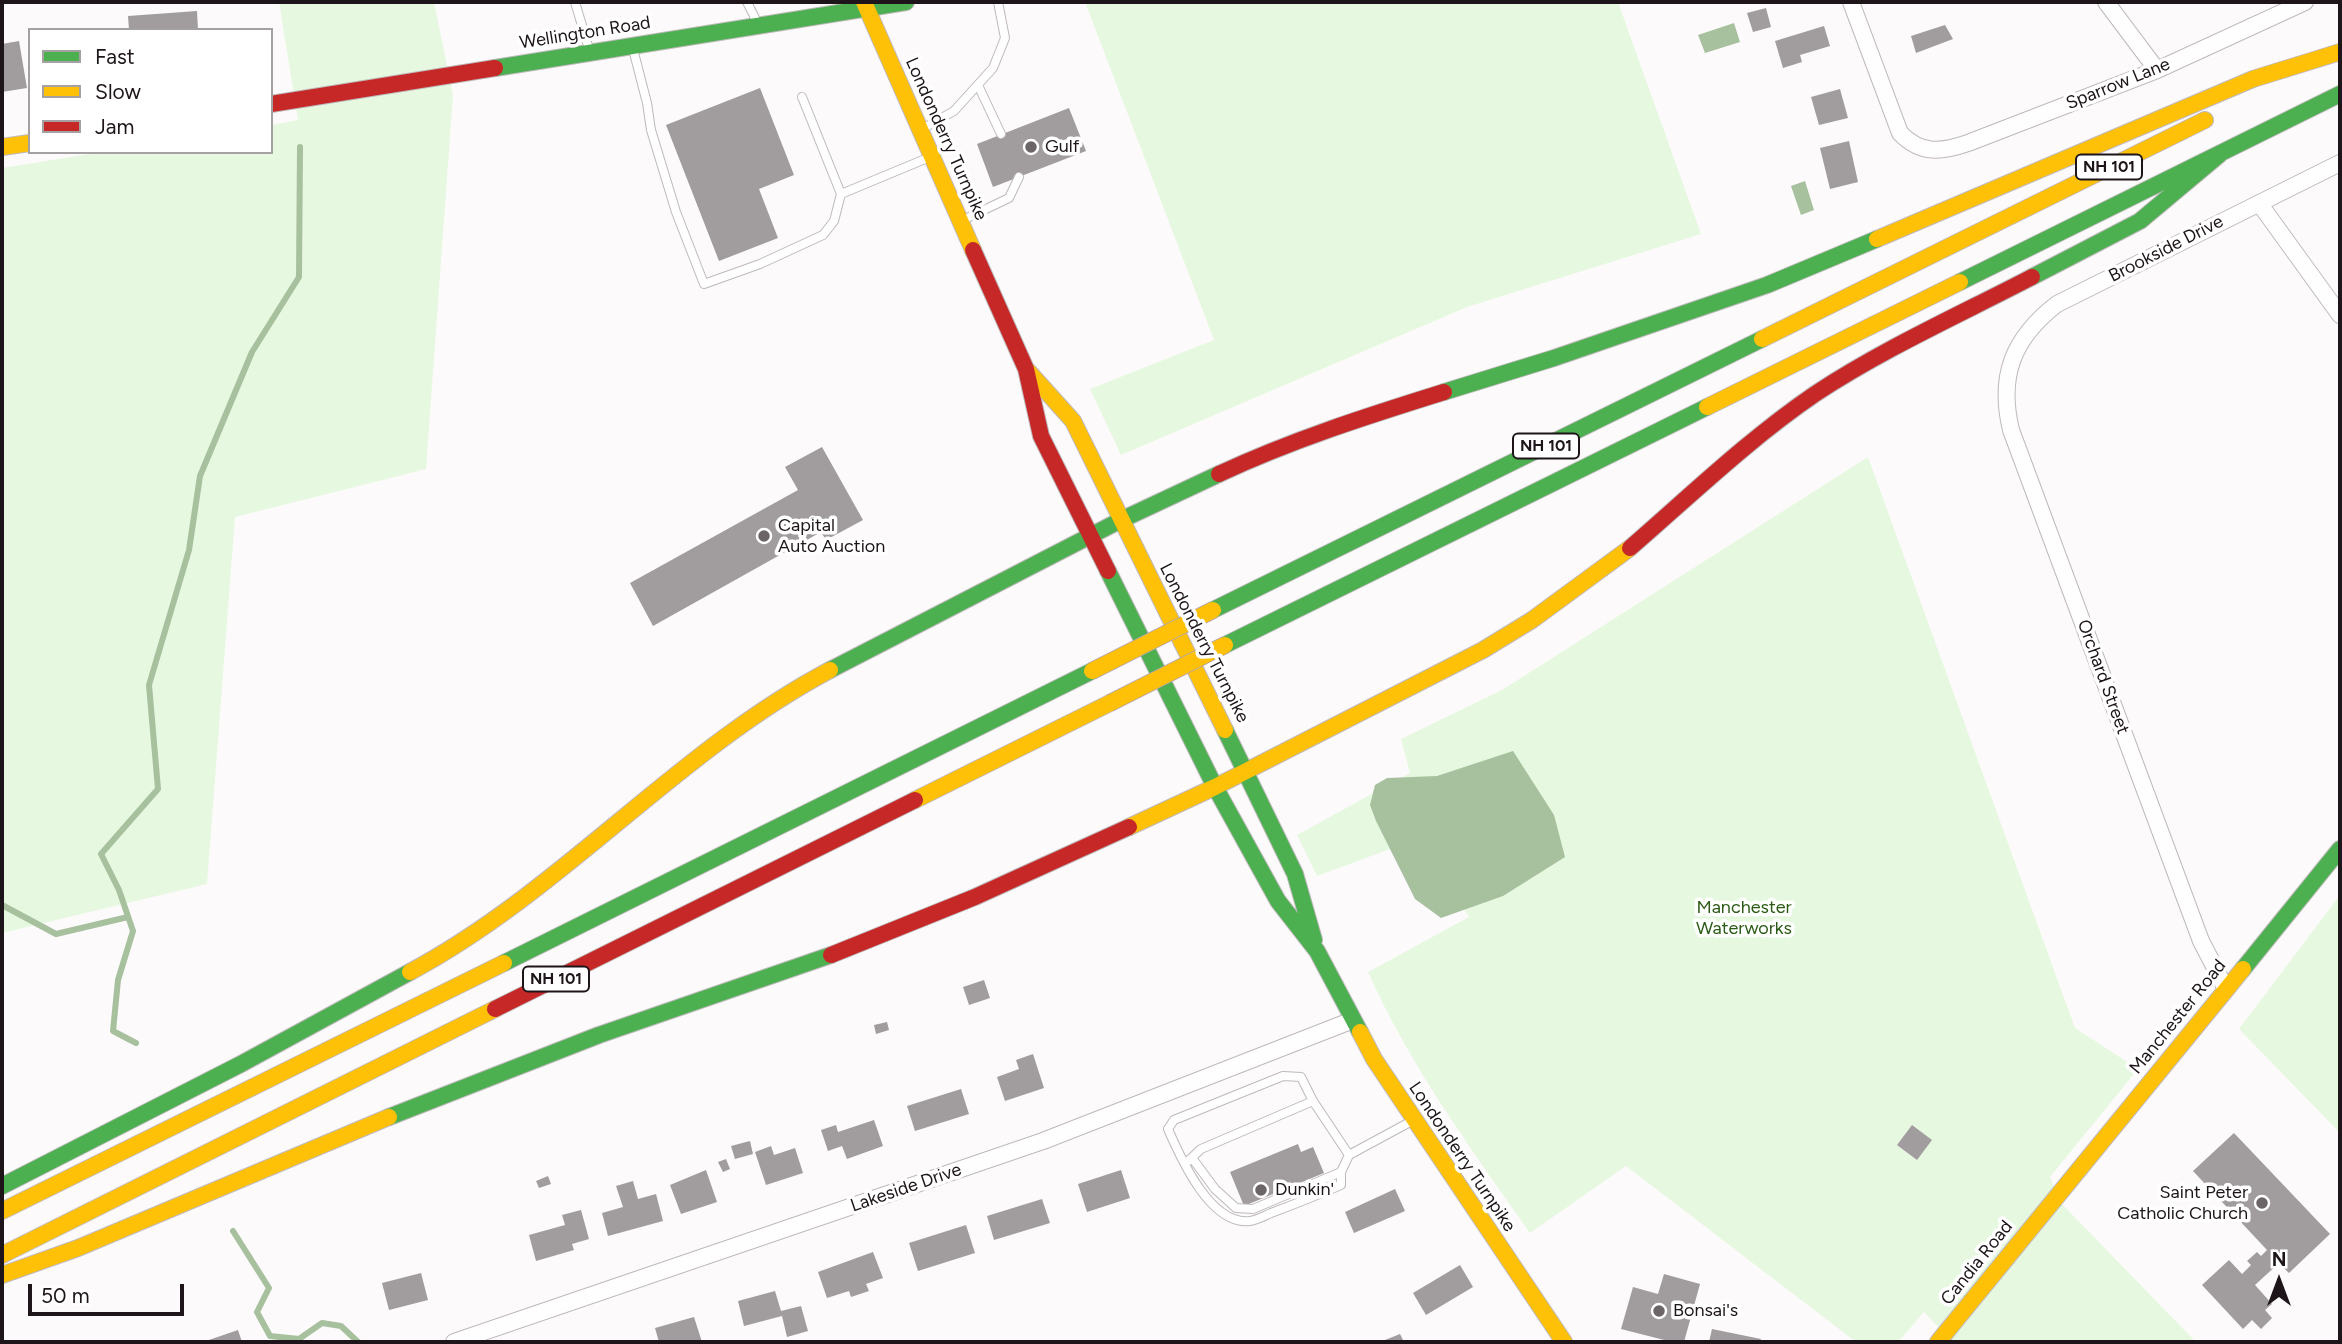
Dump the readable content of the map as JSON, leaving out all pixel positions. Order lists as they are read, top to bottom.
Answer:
{
  "streets": {
    "main road": [
      "Wellington Road",
      "Londonderry Turnpike",
      "NH 101",
      "Manchester Road",
      "Candia Road"
    ],
    "street": [
      "Sparrow Lane",
      "Brookside Drive",
      "Orchard Street",
      "Lakeside Drive"
    ]
  },
  "crossings": [
    ["Wellington Road", "Londonderry Turnpike"],
    ["Londonderry Turnpike", "Lakeside Drive"],
    ["Brookside Drive", "Orchard Street"],
    ["Orchard Street", "Manchester Road"],
    ["Manchester Road", "Candia Road"]
  ],
  "parks": ["Manchester Waterworks"],
  "places": [
    "Gulf",
    "Capital Auto Auction",
    "Dunkin'",
    "Saint Peter Catholic Church",
    "Bonsai's"
  ],
  "legend": ["Fast", "Slow", "Jam"],
  "scale_bar": "50 m",
  "north": "top"
}
